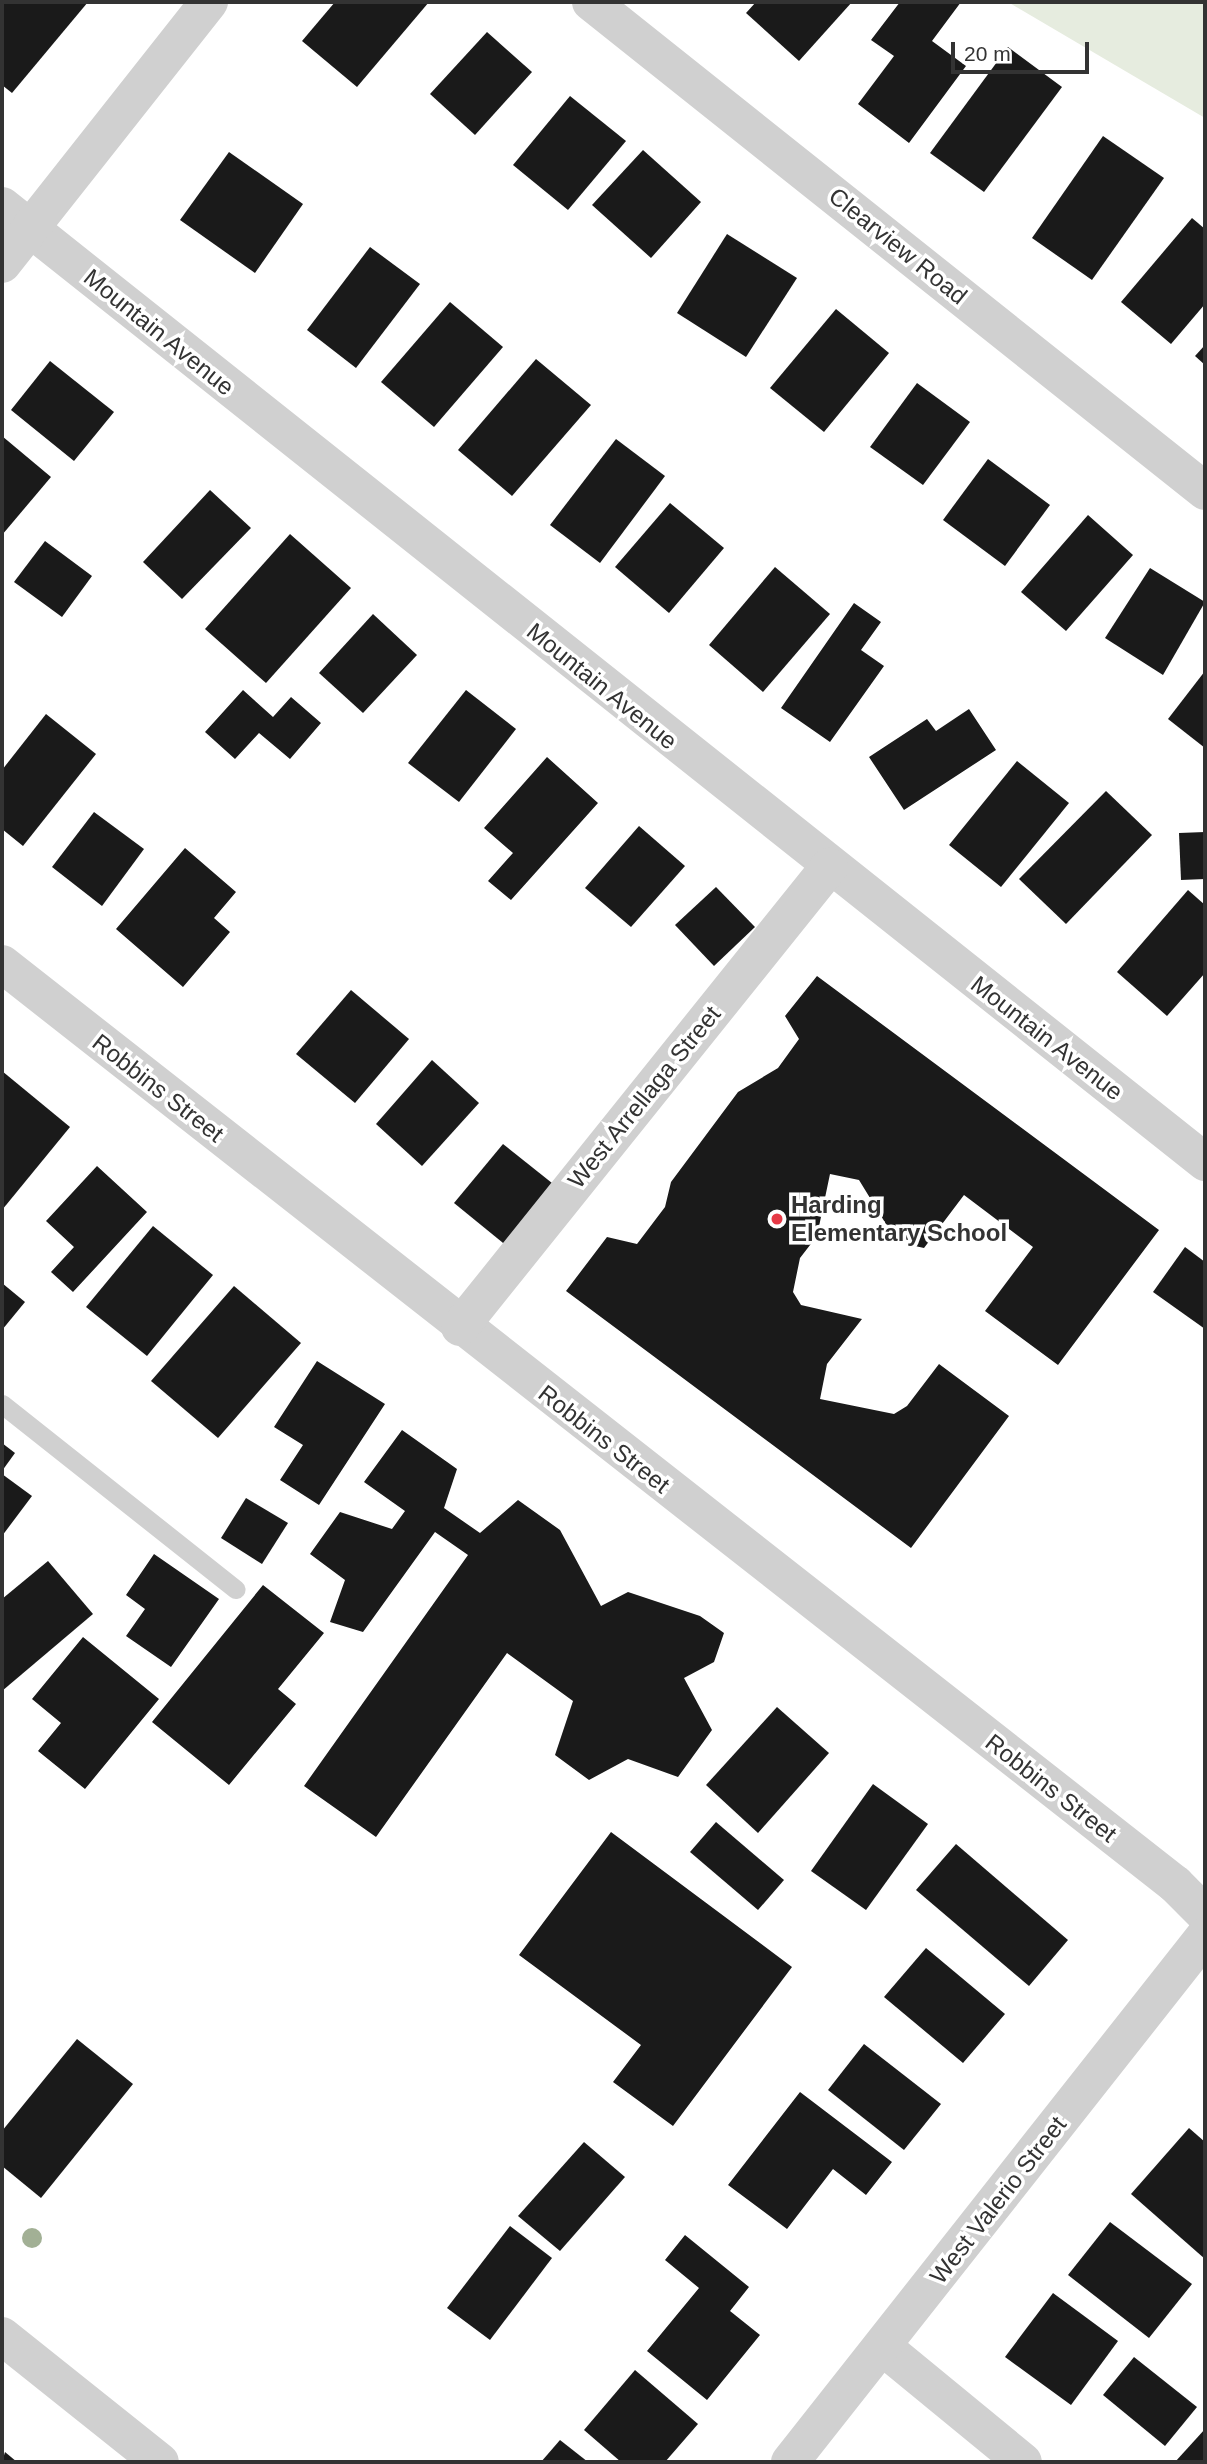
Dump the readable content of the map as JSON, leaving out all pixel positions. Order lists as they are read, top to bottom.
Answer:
{
  "streets": {
    "street": [
      "Clearview Road",
      "Mountain Avenue",
      "Robbins Street",
      "West Arrellaga Street",
      "West Valerio Street"
    ]
  },
  "crossings": [
    ["Mountain Avenue", "West Arrellaga Street"],
    ["Robbins Street", "West Arrellaga Street"]
  ],
  "places": ["Harding Elementary School"],
  "scale_bar": "20 m"
}
